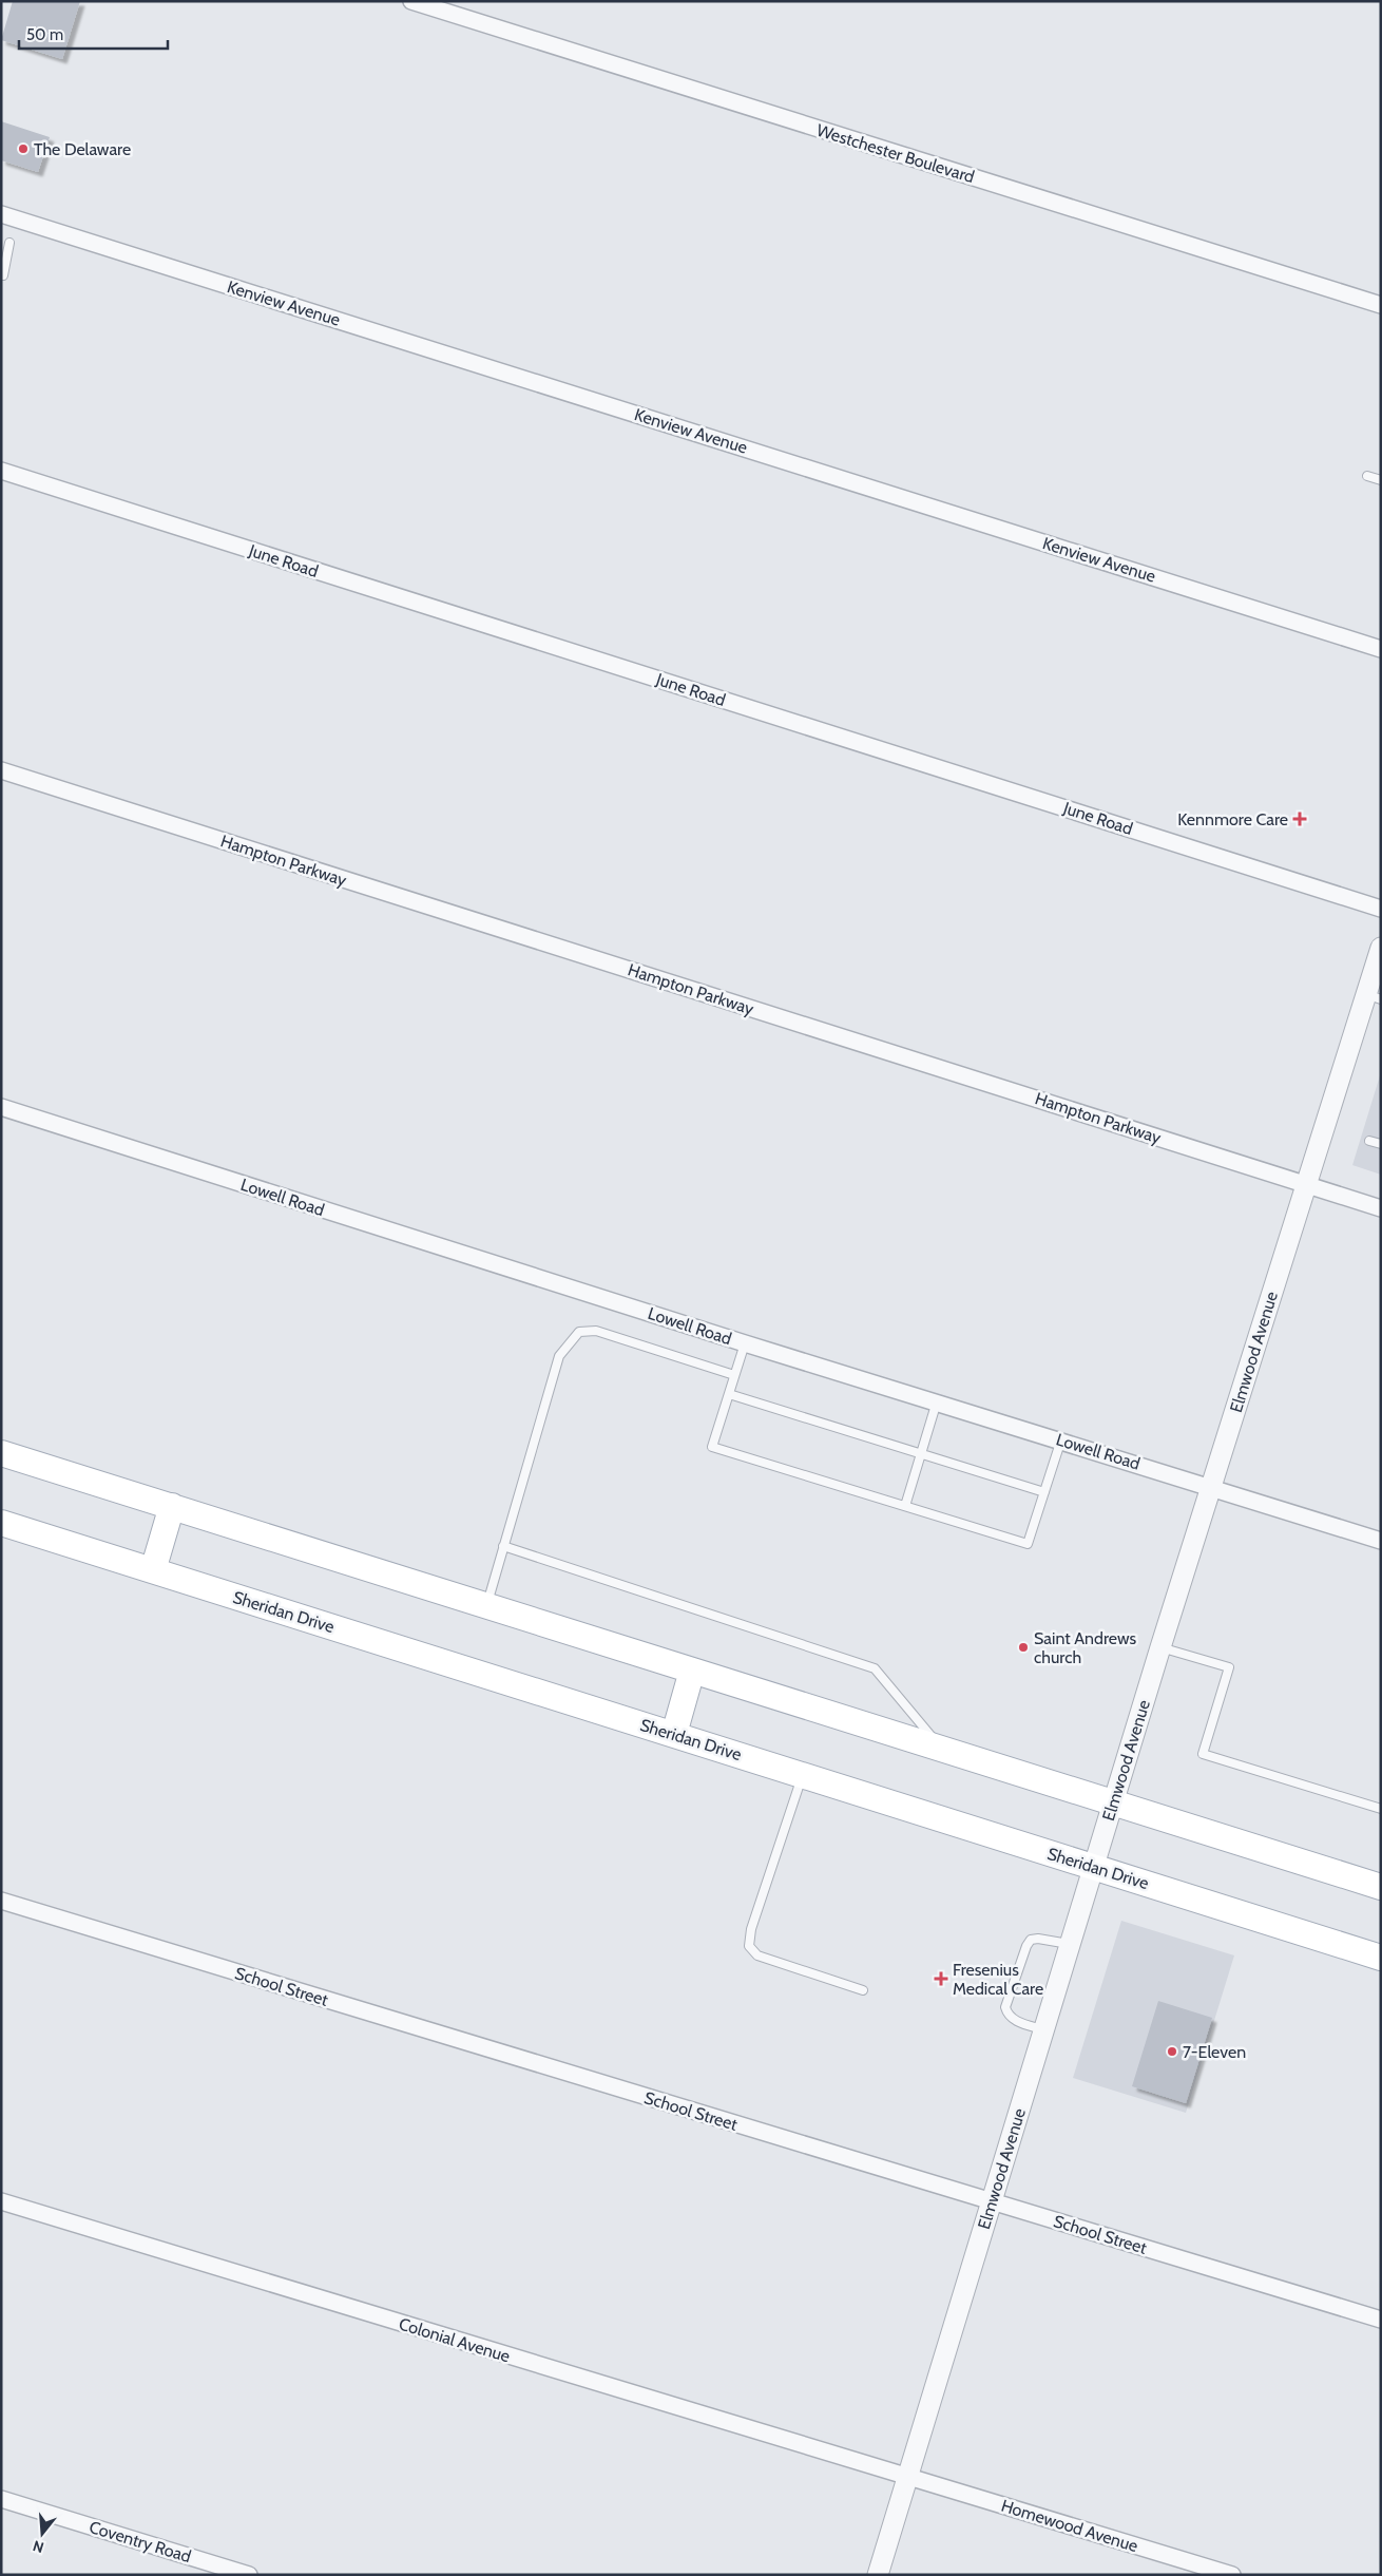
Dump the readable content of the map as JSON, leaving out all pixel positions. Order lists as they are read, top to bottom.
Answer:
{
  "streets": {
    "main road": ["Sheridan Drive"],
    "street": [
      "Westchester Boulevard",
      "Kenview Avenue",
      "June Road",
      "Hampton Parkway",
      "Lowell Road",
      "Elmwood Avenue",
      "School Street",
      "Colonial Avenue",
      "Homewood Avenue",
      "Coventry Road"
    ]
  },
  "crossings": [
    ["Hampton Parkway", "Elmwood Avenue"],
    ["Lowell Road", "Elmwood Avenue"],
    ["Elmwood Avenue", "Sheridan Drive"],
    ["Elmwood Avenue", "School Street"],
    ["Elmwood Avenue", "Colonial Avenue"],
    ["Elmwood Avenue", "Homewood Avenue"],
    ["Colonial Avenue", "Homewood Avenue"]
  ],
  "places": {
    "other": ["The Delaware", "Saint Andrews church", "7-Eleven"],
    "health": ["Kennmore Care", "Fresenius Medical Care"]
  },
  "scale_bar": "50 m",
  "north": "bottom"
}
